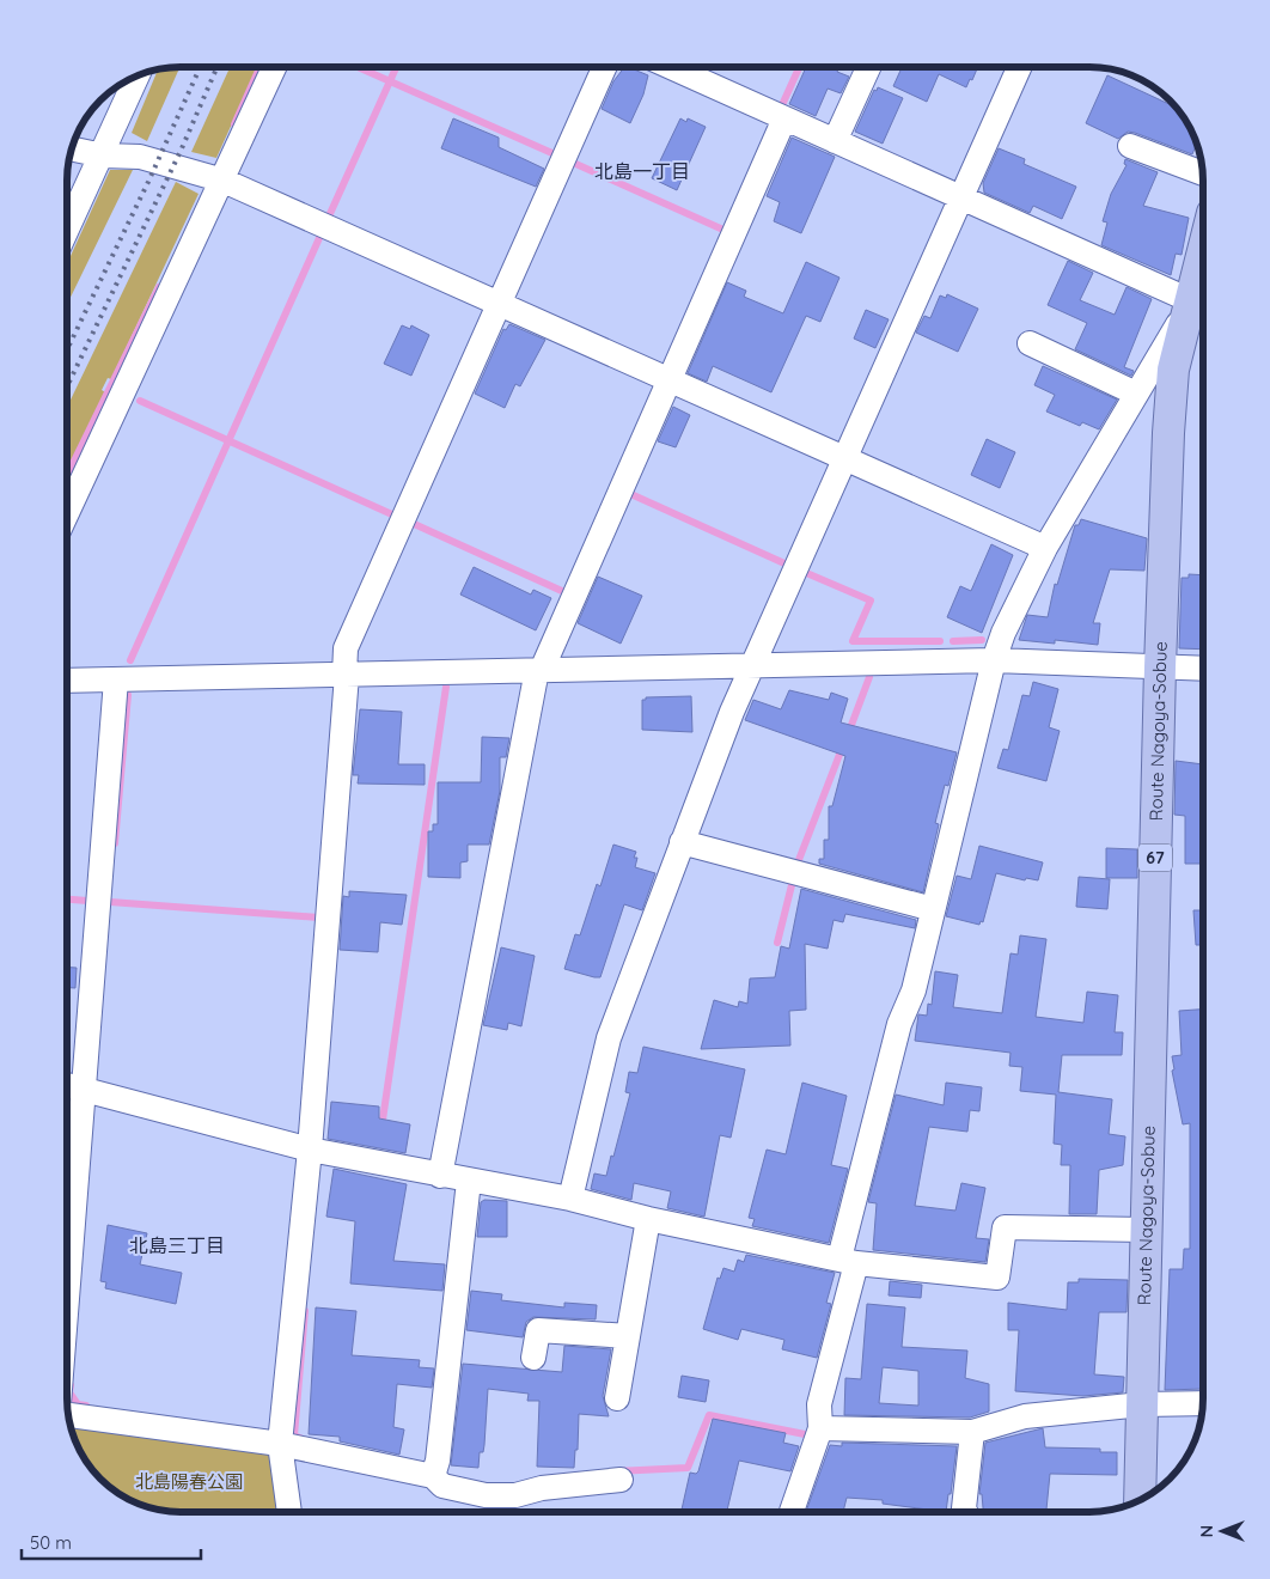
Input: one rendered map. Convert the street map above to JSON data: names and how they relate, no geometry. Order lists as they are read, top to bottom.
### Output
{
  "streets": {
    "main road": ["Route Nagoya-Sobue", "67"]
  },
  "districts": ["北島一丁目", "北島三丁目"],
  "parks": ["北島陽春公園"],
  "scale_bar": "50 m",
  "north": "left"
}
